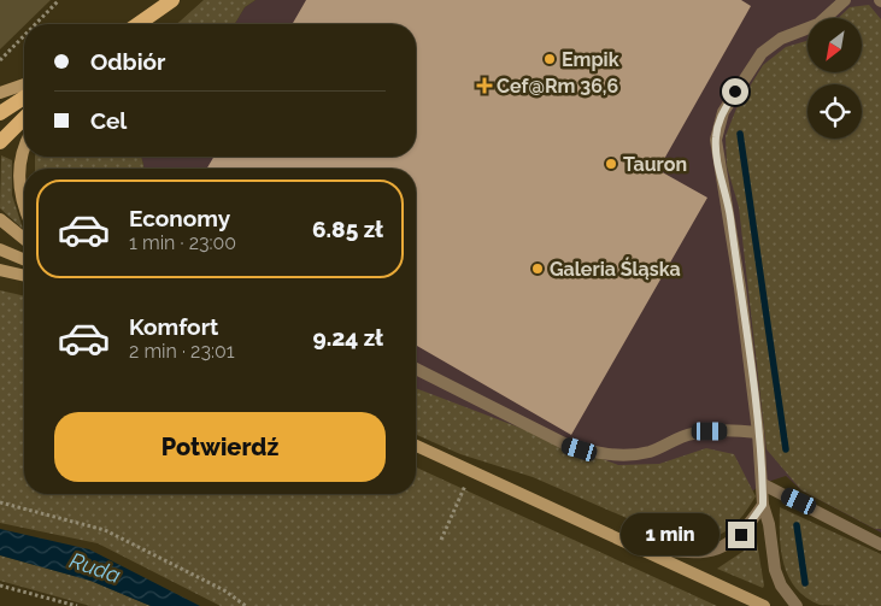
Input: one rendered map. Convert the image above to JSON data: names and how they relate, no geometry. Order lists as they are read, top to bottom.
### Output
{
  "water": ["Ruda"],
  "places": {
    "other": ["Empik", "Tauron", "Galeria Śląska"],
    "health": ["Cef@Rm 36,6"]
  },
  "north": "bottom left",
  "page": {
    "banner": ["Odbiór", "Cel"],
    "list": [
      {
        "name": "Economy",
        "note": "1 min · 23:00",
        "value": "6.85 zł"
      },
      {
        "name": "Komfort",
        "note": "2 min · 23:01",
        "value": "9.24 zł"
      }
    ],
    "buttons": "Potwierdź",
    "bubble": "1 min"
  }
}
